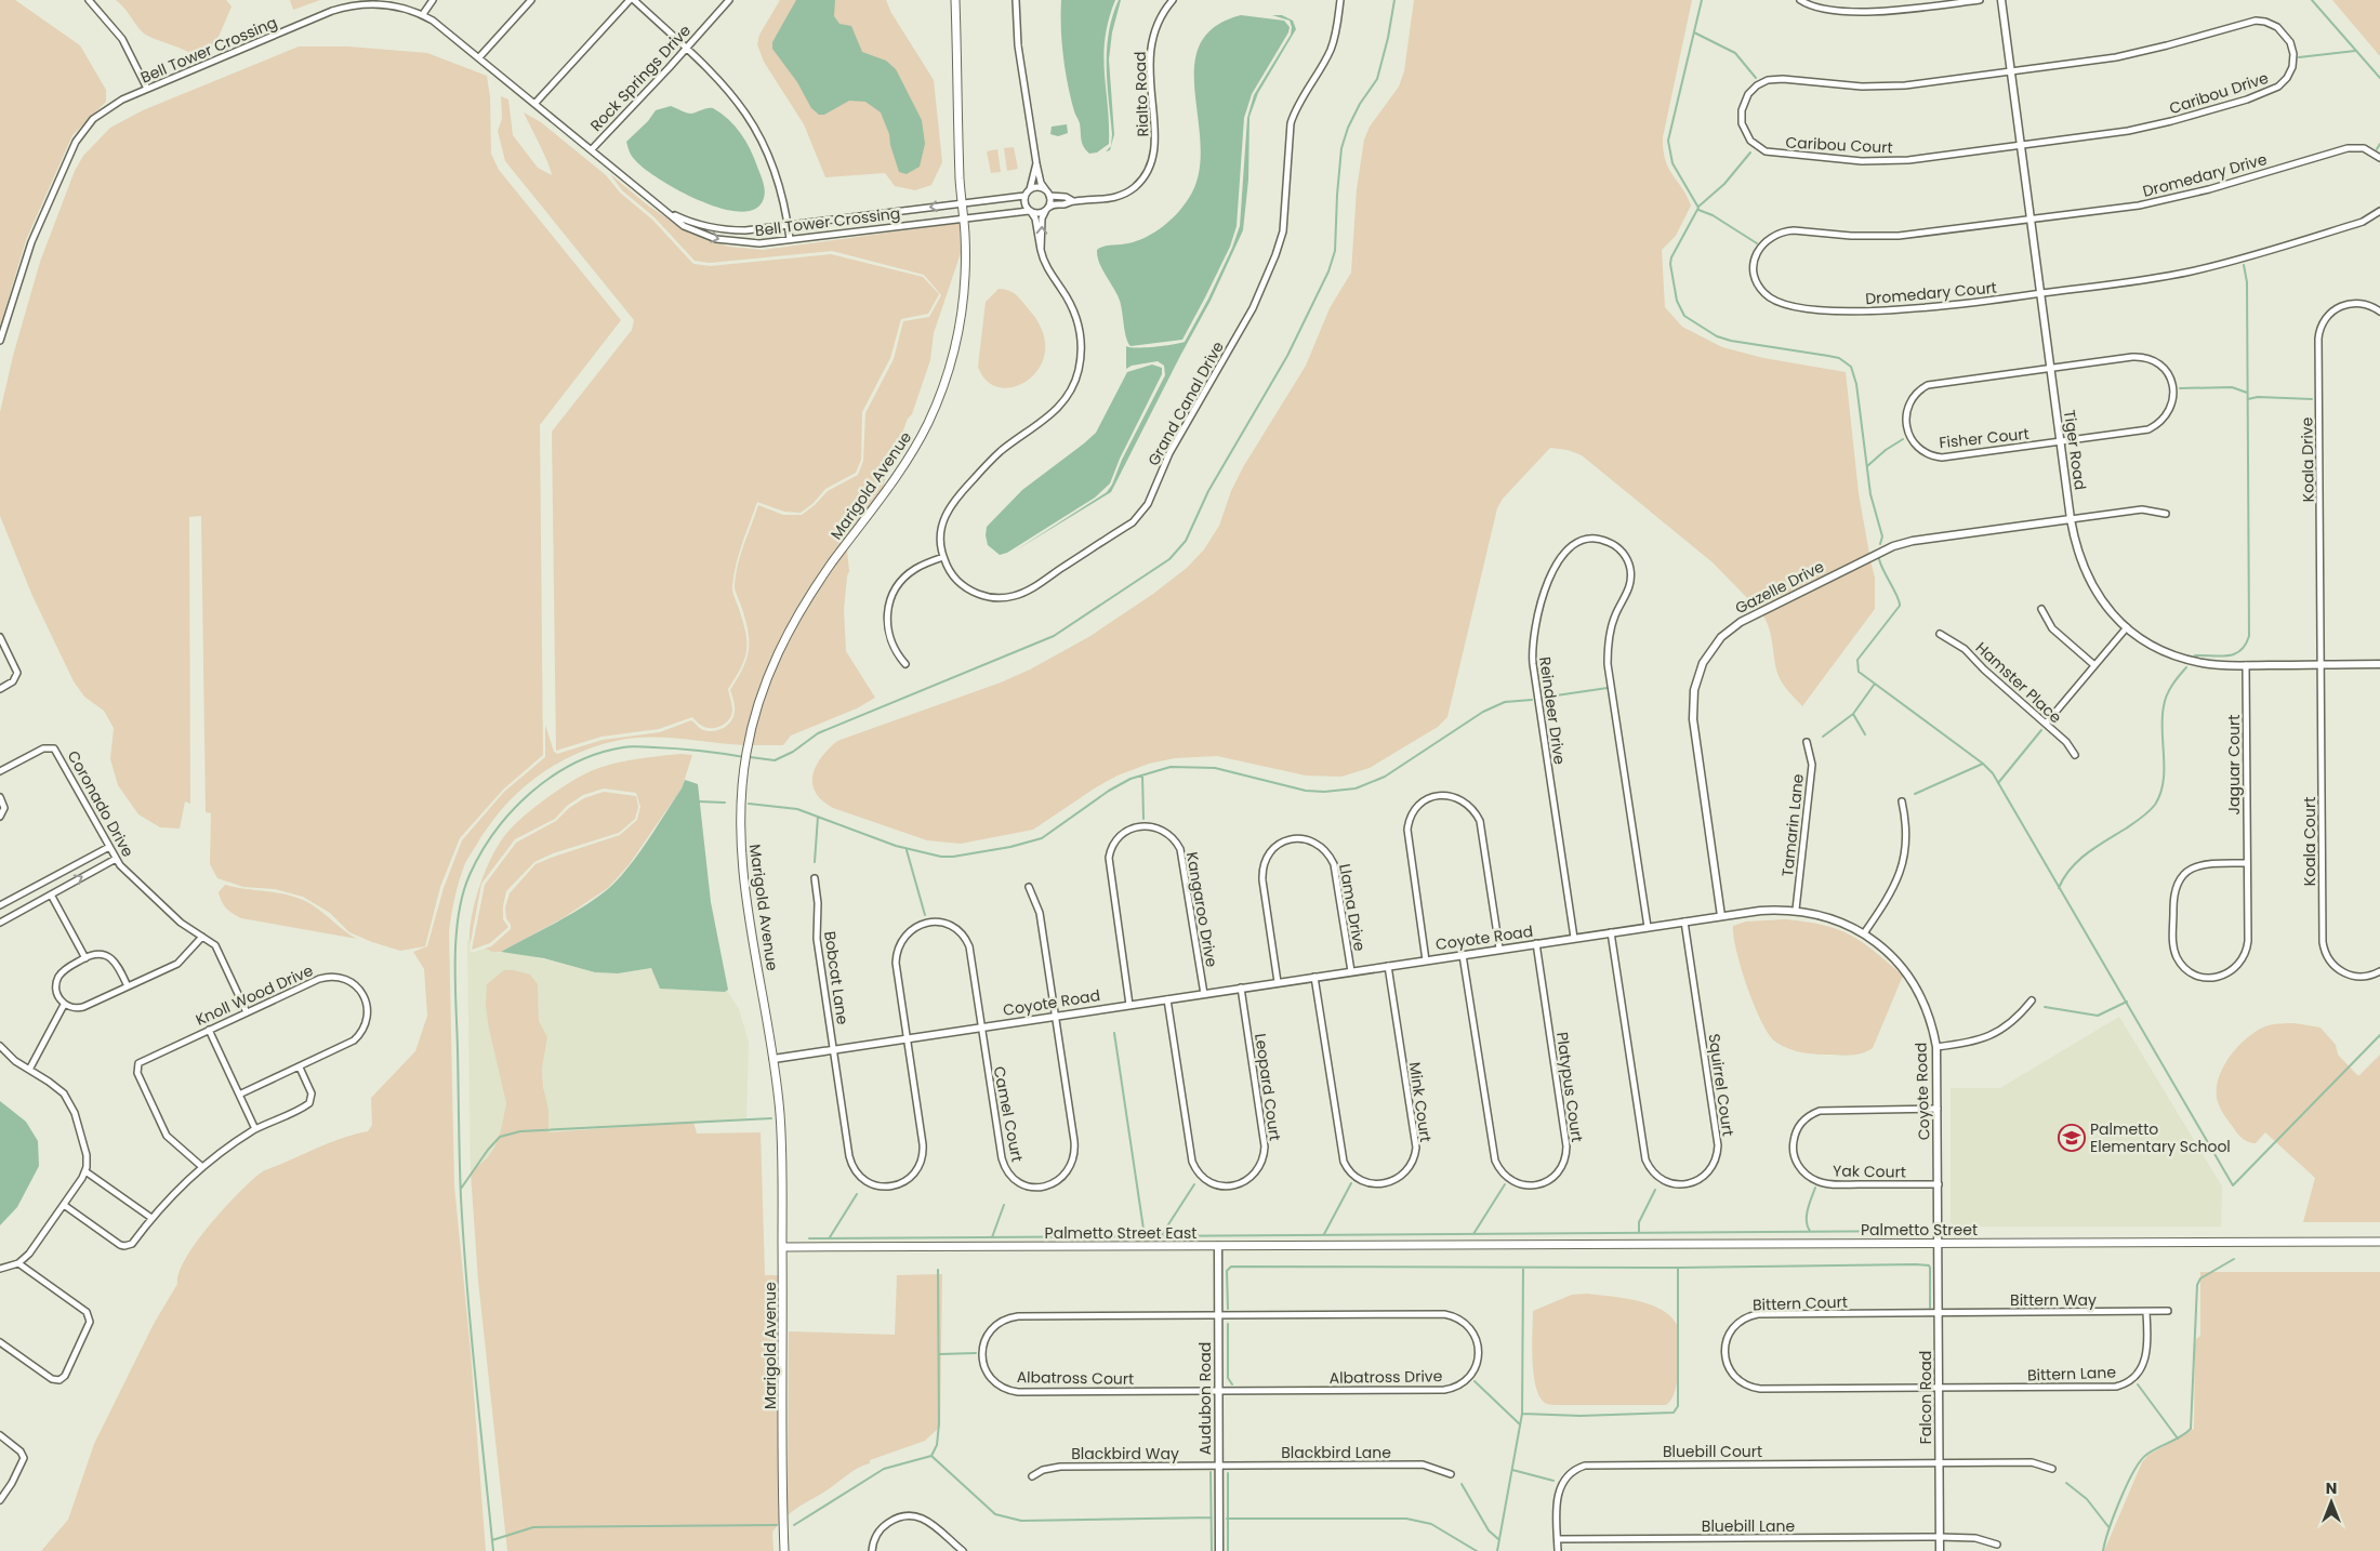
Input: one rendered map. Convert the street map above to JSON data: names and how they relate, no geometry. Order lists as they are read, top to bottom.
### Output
{
  "streets": {
    "main road": ["Marigold Avenue", "Palmetto Street", "Palmetto Street East"],
    "street": [
      "Bell Tower Crossing",
      "Rock Springs Drive",
      "Caribou Drive",
      "Rialto Road",
      "Caribou Court",
      "Dromedary Drive",
      "Dromedary Court",
      "Grand Canal Drive",
      "Fisher Court",
      "Tiger Road",
      "Koala Drive",
      "Gazelle Drive",
      "Hamster Place",
      "Reindeer Drive",
      "Jaguar Court",
      "Coronado Drive",
      "Tamarin Lane",
      "Koala Court",
      "Llama Drive",
      "Kangaroo Drive",
      "Coyote Road",
      "Bobcat Lane",
      "Knoll Wood Drive",
      "Squirrel Court",
      "Leopard Court",
      "Platypus Court",
      "Mink Court",
      "Camel Court",
      "Yak Court",
      "Bittern Way",
      "Bittern Court",
      "Bittern Lane",
      "Albatross Drive",
      "Albatross Court",
      "Falcon Road",
      "Audubon Road",
      "Bluebill Court",
      "Blackbird Lane",
      "Blackbird Way",
      "Bluebill Lane"
    ]
  },
  "crossings": [
    ["Bell Tower Crossing", "Rock Springs Drive"],
    ["Bell Tower Crossing", "Rialto Road"],
    ["Bell Tower Crossing", "Grand Canal Drive"],
    ["Bell Tower Crossing", "Marigold Avenue"],
    ["Caribou Drive", "Caribou Court"],
    ["Caribou Drive", "Tiger Road"],
    ["Rialto Road", "Grand Canal Drive"],
    ["Caribou Court", "Tiger Road"],
    ["Dromedary Drive", "Dromedary Court"],
    ["Dromedary Drive", "Tiger Road"],
    ["Dromedary Court", "Tiger Road"],
    ["Fisher Court", "Tiger Road"],
    ["Tiger Road", "Koala Drive"],
    ["Tiger Road", "Gazelle Drive"],
    ["Tiger Road", "Jaguar Court"],
    ["Tiger Road", "Koala Court"],
    ["Koala Drive", "Koala Court"],
    ["Marigold Avenue", "Coyote Road"],
    ["Marigold Avenue", "Palmetto Street East"],
    ["Gazelle Drive", "Coyote Road"],
    ["Reindeer Drive", "Coyote Road"],
    ["Coronado Drive", "Knoll Wood Drive"],
    ["Tamarin Lane", "Coyote Road"],
    ["Llama Drive", "Coyote Road"],
    ["Kangaroo Drive", "Coyote Road"],
    ["Coyote Road", "Bobcat Lane"],
    ["Coyote Road", "Squirrel Court"],
    ["Coyote Road", "Leopard Court"],
    ["Coyote Road", "Platypus Court"],
    ["Coyote Road", "Mink Court"],
    ["Coyote Road", "Camel Court"],
    ["Coyote Road", "Yak Court"],
    ["Coyote Road", "Palmetto Street"],
    ["Coyote Road", "Falcon Road"],
    ["Bobcat Lane", "Camel Court"],
    ["Palmetto Street", "Palmetto Street East"],
    ["Palmetto Street", "Falcon Road"],
    ["Palmetto Street East", "Audubon Road"],
    ["Bittern Way", "Bittern Court"],
    ["Bittern Way", "Bittern Lane"],
    ["Bittern Way", "Falcon Road"],
    ["Bittern Court", "Bittern Lane"],
    ["Bittern Court", "Falcon Road"],
    ["Bittern Lane", "Falcon Road"],
    ["Albatross Drive", "Albatross Court"],
    ["Albatross Drive", "Audubon Road"],
    ["Albatross Court", "Audubon Road"],
    ["Falcon Road", "Bluebill Court"],
    ["Falcon Road", "Bluebill Lane"],
    ["Audubon Road", "Blackbird Lane"],
    ["Audubon Road", "Blackbird Way"],
    ["Bluebill Court", "Bluebill Lane"],
    ["Blackbird Lane", "Blackbird Way"]
  ],
  "places": {
    "school or university": ["Palmetto Elementary School"]
  },
  "north": "top"
}
